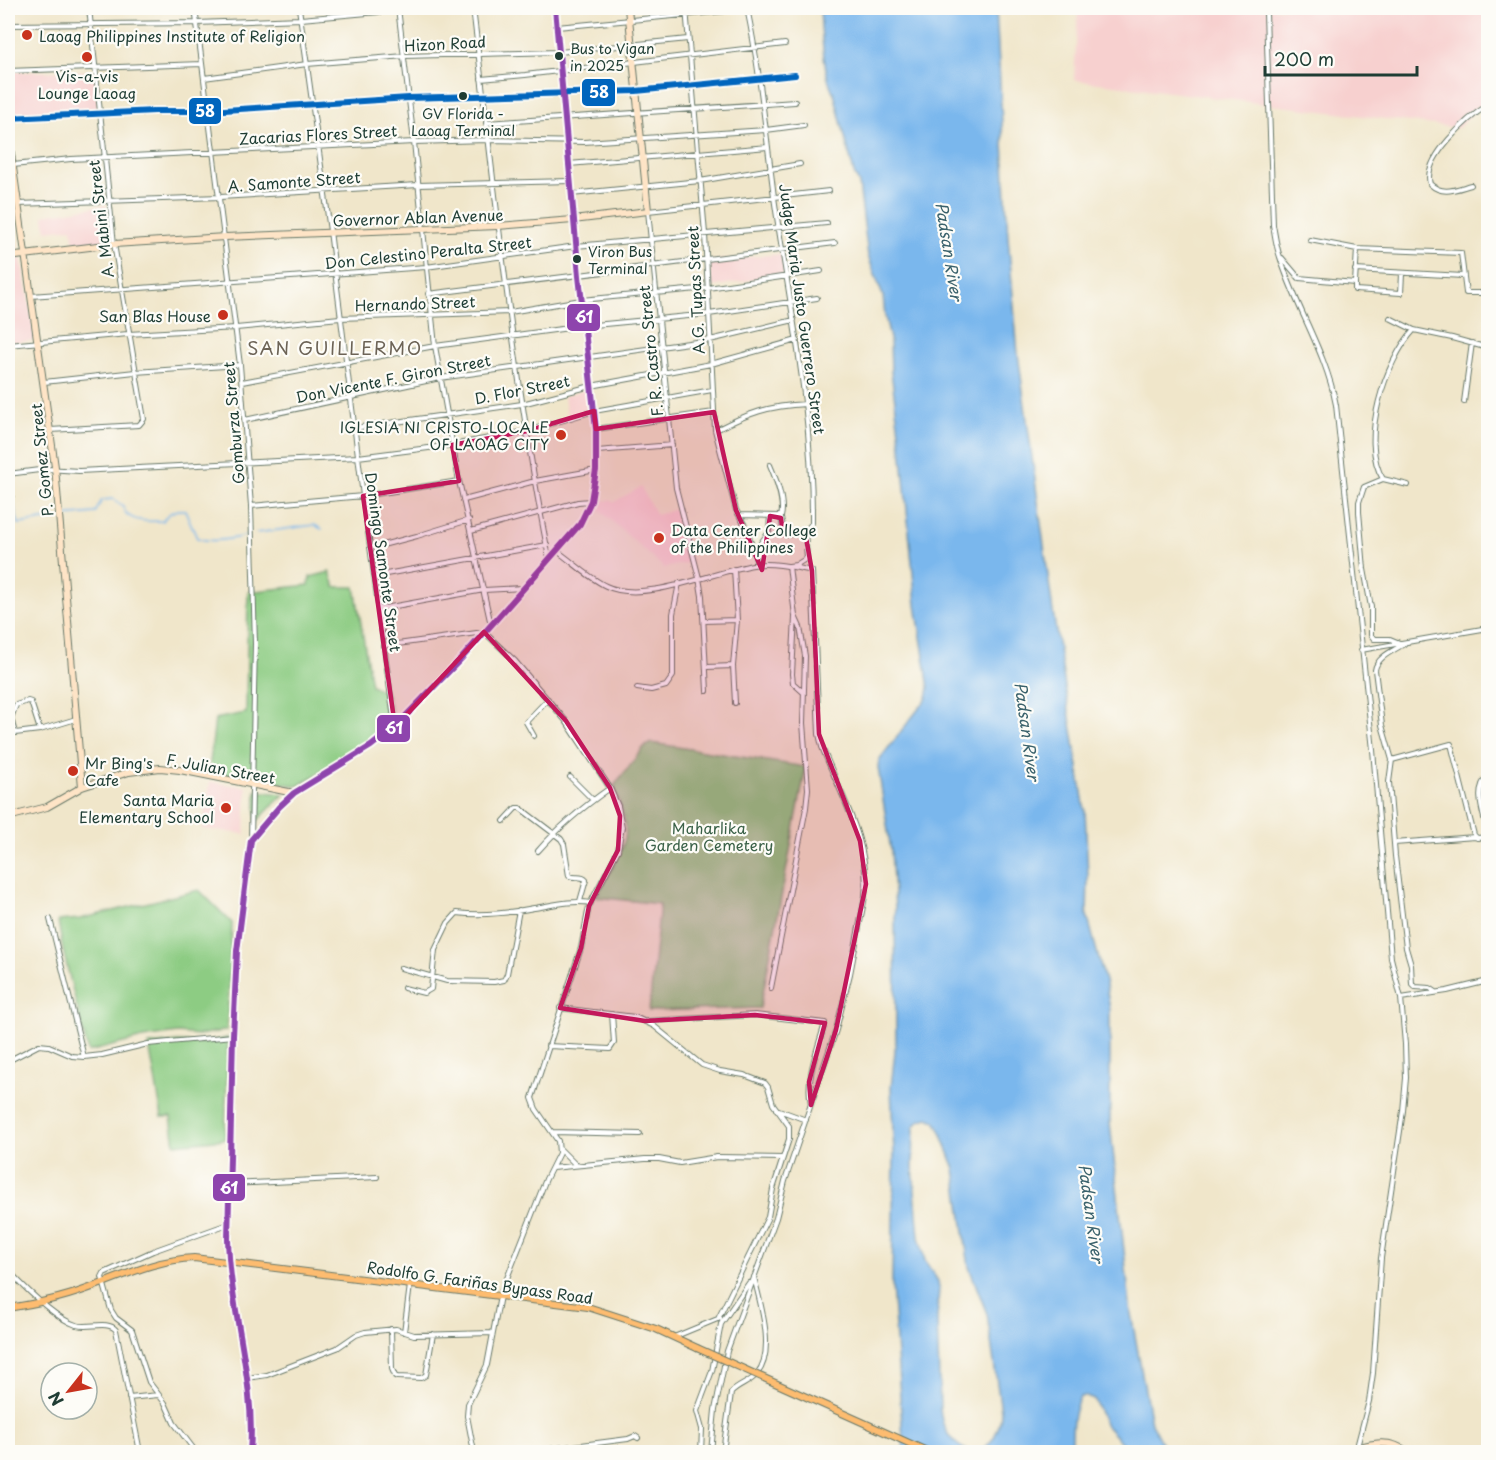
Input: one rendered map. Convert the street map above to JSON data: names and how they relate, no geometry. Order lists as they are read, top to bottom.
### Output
{
  "streets": {
    "main road": [
      "Governor Ablan Avenue",
      "F. R. Castro Street",
      "P. Gomez Street",
      "F. Julian Street",
      "Rodolfo G. Fariñas Bypass Road"
    ],
    "street": [
      "Hizon Road",
      "Zacarias Flores Street",
      "A. Samonte Street",
      "A. Mabini Street",
      "Don Celestino Peralta Street",
      "A.G. Tupas Street",
      "Hernando Street",
      "Judge Maria Justo Guerrero Street",
      "Don Vicente F. Giron Street",
      "D. Flor Street",
      "Gomburza Street",
      "Domingo Samonte Street"
    ]
  },
  "crossings": [
    ["Hizon Road", "A.G. Tupas Street"],
    ["Hizon Road", "F. R. Castro Street"],
    ["Hizon Road", "Gomburza Street"],
    ["Hizon Road", "Domingo Samonte Street"],
    ["Zacarias Flores Street", "A. Mabini Street"],
    ["Zacarias Flores Street", "A.G. Tupas Street"],
    ["Zacarias Flores Street", "Judge Maria Justo Guerrero Street"],
    ["Zacarias Flores Street", "F. R. Castro Street"],
    ["Zacarias Flores Street", "Gomburza Street"],
    ["Zacarias Flores Street", "P. Gomez Street"],
    ["Zacarias Flores Street", "Domingo Samonte Street"],
    ["A. Samonte Street", "A. Mabini Street"],
    ["A. Samonte Street", "Gomburza Street"],
    ["A. Samonte Street", "P. Gomez Street"],
    ["A. Samonte Street", "Domingo Samonte Street"],
    ["Governor Ablan Avenue", "A. Mabini Street"],
    ["Governor Ablan Avenue", "A.G. Tupas Street"],
    ["Governor Ablan Avenue", "Judge Maria Justo Guerrero Street"],
    ["Governor Ablan Avenue", "F. R. Castro Street"],
    ["Governor Ablan Avenue", "Gomburza Street"],
    ["Governor Ablan Avenue", "P. Gomez Street"],
    ["Governor Ablan Avenue", "Domingo Samonte Street"],
    ["A. Mabini Street", "Don Celestino Peralta Street"],
    ["A. Mabini Street", "Hernando Street"],
    ["A. Mabini Street", "P. Gomez Street"],
    ["Don Celestino Peralta Street", "A.G. Tupas Street"],
    ["Don Celestino Peralta Street", "Judge Maria Justo Guerrero Street"],
    ["Don Celestino Peralta Street", "F. R. Castro Street"],
    ["Don Celestino Peralta Street", "Gomburza Street"],
    ["Don Celestino Peralta Street", "P. Gomez Street"],
    ["Don Celestino Peralta Street", "Domingo Samonte Street"],
    ["A.G. Tupas Street", "Hernando Street"],
    ["A.G. Tupas Street", "Don Vicente F. Giron Street"],
    ["A.G. Tupas Street", "D. Flor Street"],
    ["Hernando Street", "Judge Maria Justo Guerrero Street"],
    ["Hernando Street", "F. R. Castro Street"],
    ["Hernando Street", "Gomburza Street"],
    ["Hernando Street", "P. Gomez Street"],
    ["Hernando Street", "Domingo Samonte Street"],
    ["Judge Maria Justo Guerrero Street", "Don Vicente F. Giron Street"],
    ["Judge Maria Justo Guerrero Street", "D. Flor Street"],
    ["F. R. Castro Street", "Don Vicente F. Giron Street"],
    ["F. R. Castro Street", "D. Flor Street"],
    ["Don Vicente F. Giron Street", "Gomburza Street"],
    ["Don Vicente F. Giron Street", "Domingo Samonte Street"],
    ["D. Flor Street", "Domingo Samonte Street"],
    ["Gomburza Street", "F. Julian Street"],
    ["P. Gomez Street", "F. Julian Street"]
  ],
  "districts": ["SAN GUILLERMO"],
  "water": ["Padsan River"],
  "parks": ["Maharlika Garden Cemetery"],
  "places": [
    "Laoag Philippines Institute of Religion",
    "Bus to Vigan in 2025",
    "Vis-a-vis Lounge Laoag",
    "GV Florida - Laoag Terminal",
    "Viron Bus Terminal",
    "San Blas House",
    "IGLESIA NI CRISTO-LOCALE OF LAOAG CITY",
    "Data Center College of the Philippines",
    "Mr Bing's Cafe",
    "Santa Maria Elementary School"
  ],
  "lines": ["transit line 61", "transit line 58"],
  "scale_bar": "200 m",
  "north": "bottom left"
}
